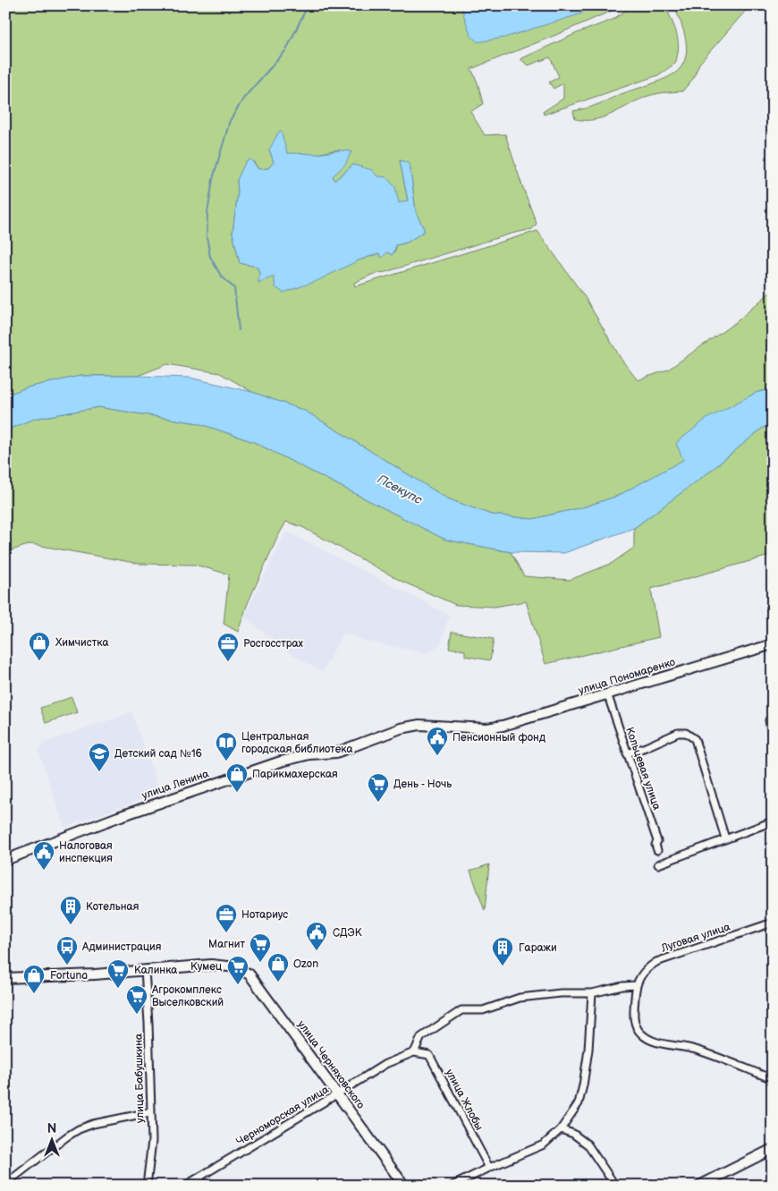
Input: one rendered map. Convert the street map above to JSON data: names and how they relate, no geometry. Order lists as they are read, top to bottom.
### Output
{
  "streets": {
    "street": [
      "улица Пономаренко",
      "Кольцевая улица",
      "улица Ленина",
      "Луговая улица",
      "улица Черняховского",
      "улица Бабушкина",
      "улица Жлобы",
      "Черноморская улица"
    ]
  },
  "crossings": [
    ["улица Пономаренко", "Кольцевая улица"],
    ["улица Пономаренко", "улица Ленина"],
    ["улица Черняховского", "улица Бабушкина"],
    ["улица Черняховского", "Черноморская улица"],
    ["улица Жлобы", "Черноморская улица"]
  ],
  "water": ["Псекупс"],
  "places": {
    "shop": [
      "Химчистка",
      "Парикмахерская",
      "Ozon",
      "Fortuna"
    ],
    "office": ["Росгосстрах", "Нотариус"],
    "public building": ["Пенсионный фонд", "Налоговая инспекция", "СДЭК"],
    "library": ["Центральная городская библиотека"],
    "school or university": ["Детский сад №16"],
    "supermarket": [
      "День - Ночь",
      "Магнит",
      "Кумец",
      "Калинка",
      "Агрокомплекс Выселковский"
    ],
    "building": ["Котельная", "Гаражи"],
    "bus stop": ["Администрация"]
  },
  "north": "top"
}
